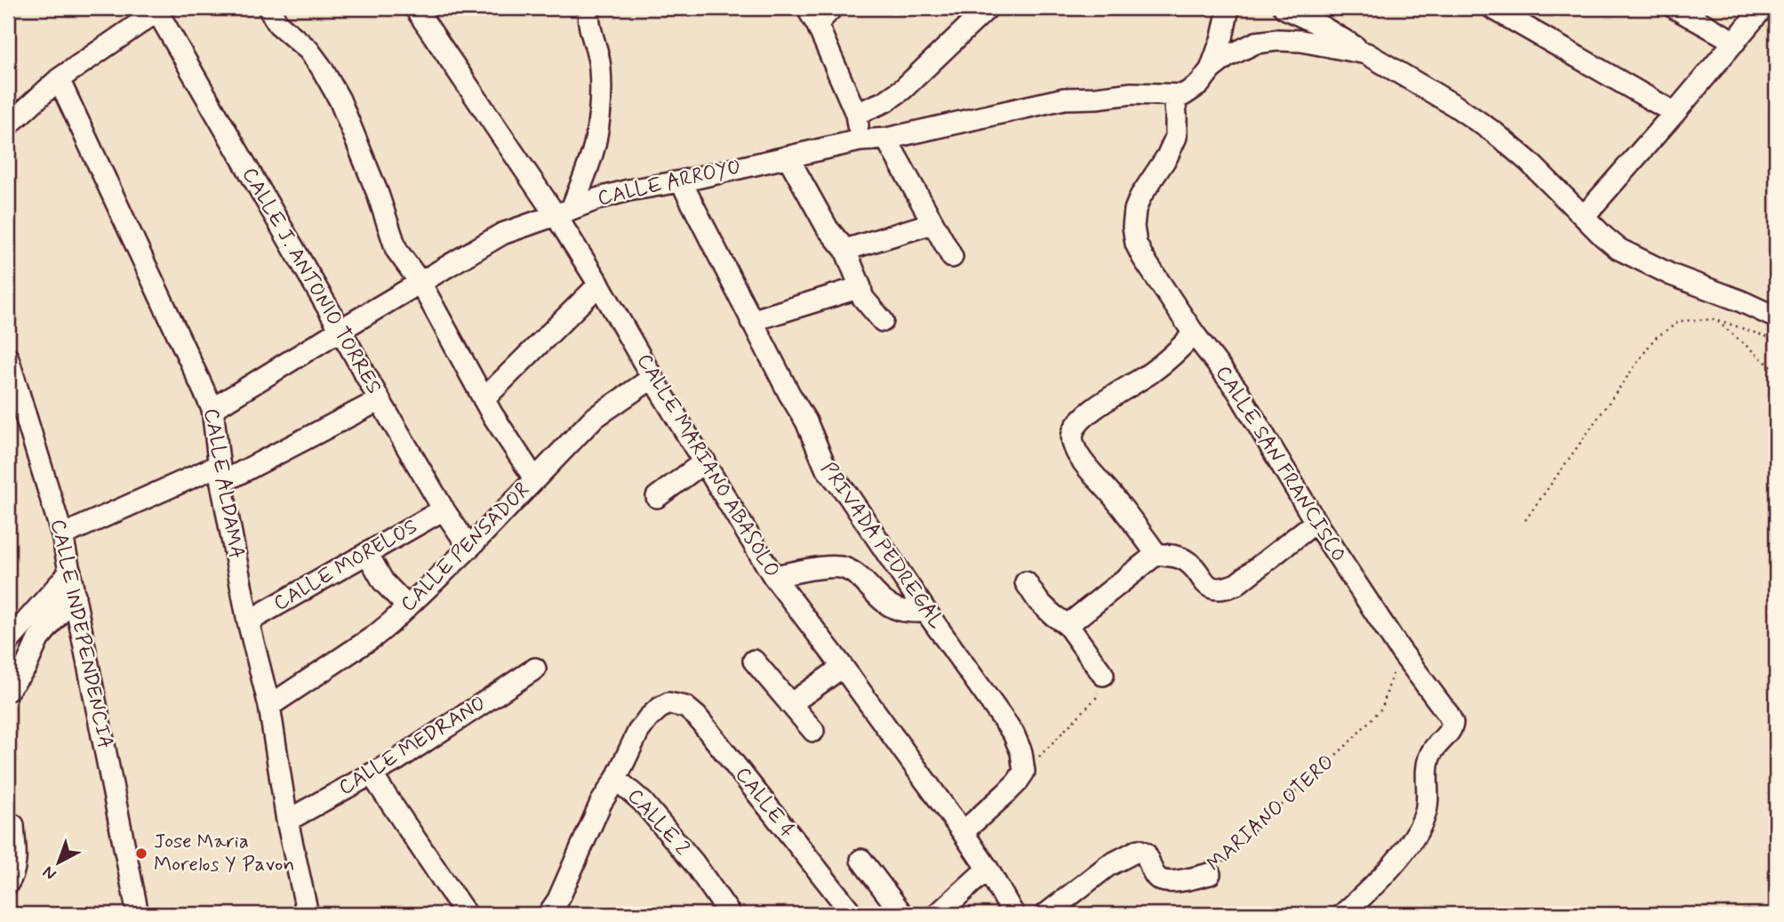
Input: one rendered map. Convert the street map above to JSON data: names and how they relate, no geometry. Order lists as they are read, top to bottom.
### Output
{
  "streets": {
    "street": [
      "CALLE ARROYO",
      "CALLE J. ANTONIO TORRES",
      "CALLE SAN FRANCISCO",
      "CALLE MARIANO ABASOLO",
      "CALLE ALDAMA",
      "PRIVADA PEDREGAL",
      "CALLE PENSADOR",
      "CALLE MORELOS",
      "CALLE INDEPENDENCIA",
      "CALLE MEDRANO",
      "CALLE 4",
      "MARIANO OTERO",
      "CALLE 2"
    ]
  },
  "crossings": [
    ["CALLE ARROYO", "CALLE J. ANTONIO TORRES"],
    ["CALLE ARROYO", "CALLE SAN FRANCISCO"],
    ["CALLE ARROYO", "CALLE MARIANO ABASOLO"],
    ["CALLE ARROYO", "CALLE ALDAMA"],
    ["CALLE ARROYO", "PRIVADA PEDREGAL"],
    ["CALLE J. ANTONIO TORRES", "CALLE PENSADOR"],
    ["CALLE J. ANTONIO TORRES", "CALLE MORELOS"],
    ["CALLE SAN FRANCISCO", "MARIANO OTERO"],
    ["CALLE MARIANO ABASOLO", "CALLE PENSADOR"],
    ["CALLE ALDAMA", "CALLE PENSADOR"],
    ["CALLE ALDAMA", "CALLE MORELOS"],
    ["CALLE ALDAMA", "CALLE MEDRANO"],
    ["CALLE 4", "CALLE 2"]
  ],
  "places": ["Jose Maria Morelos Y Pavon"],
  "north": "bottom left"
}
